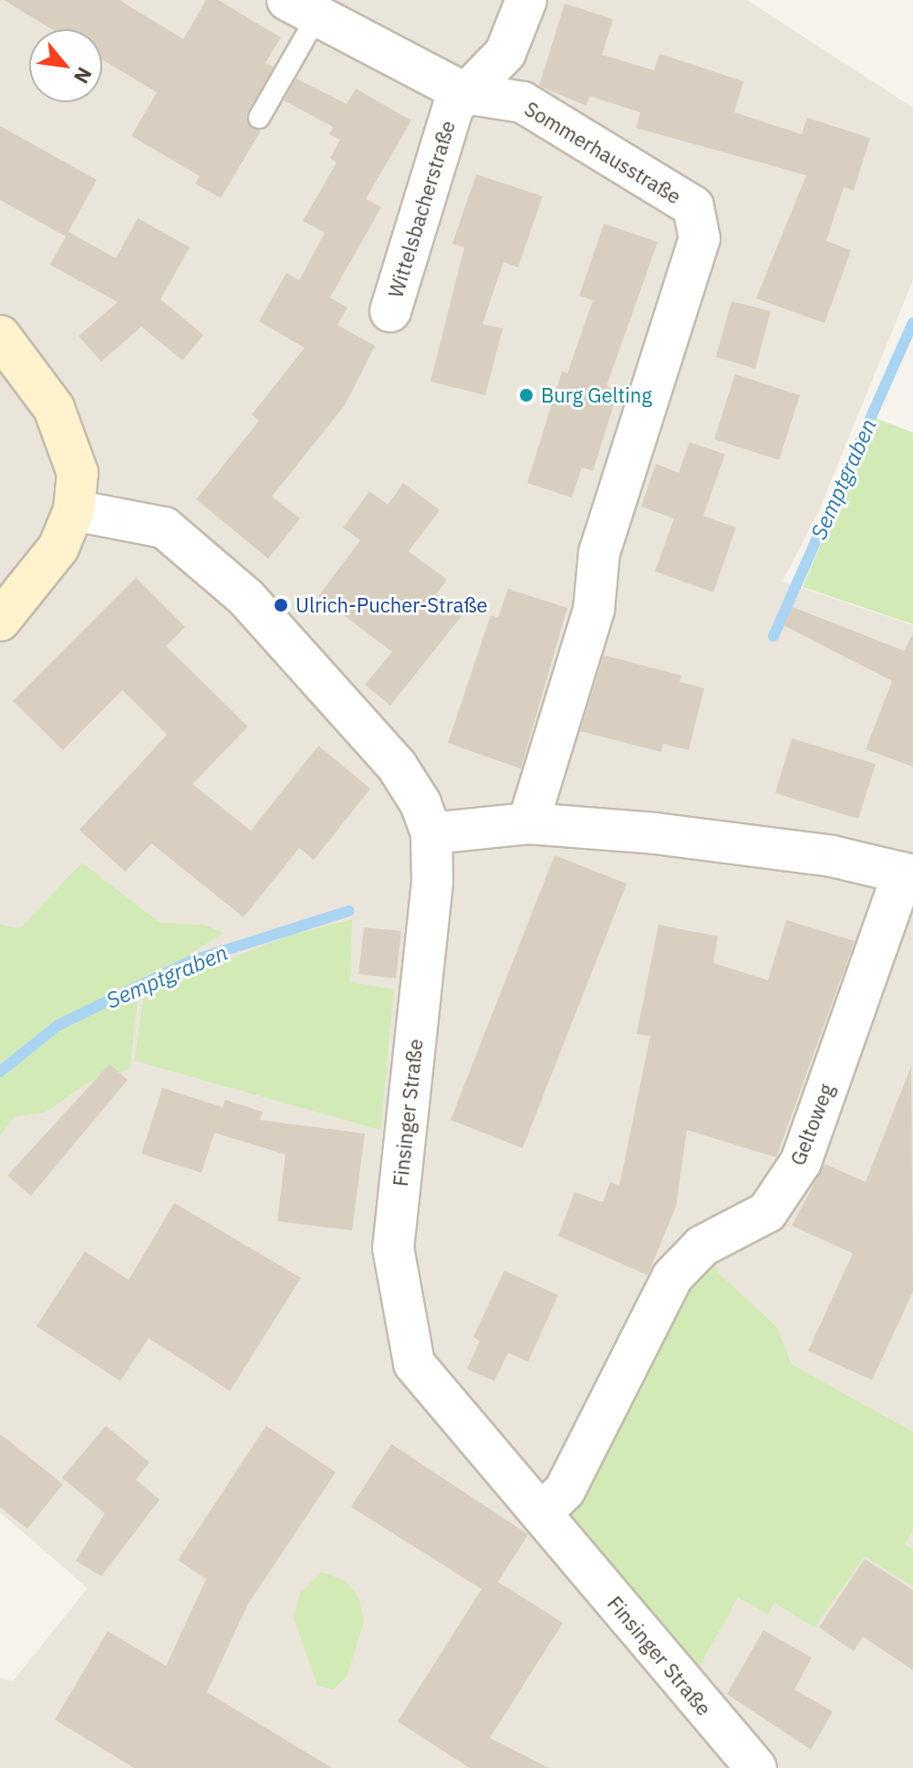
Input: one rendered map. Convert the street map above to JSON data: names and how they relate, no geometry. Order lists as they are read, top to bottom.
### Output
{
  "streets": {
    "street": [
      "Sommerhausstraße",
      "Wittelsbacherstraße",
      "Finsinger Straße",
      "Geltoweg"
    ]
  },
  "crossings": [
    ["Sommerhausstraße", "Wittelsbacherstraße"],
    ["Finsinger Straße", "Geltoweg"]
  ],
  "water": ["Semptgraben"],
  "places": ["Burg Gelting", "Ulrich-Pucher-Straße"],
  "north": "bottom right"
}
